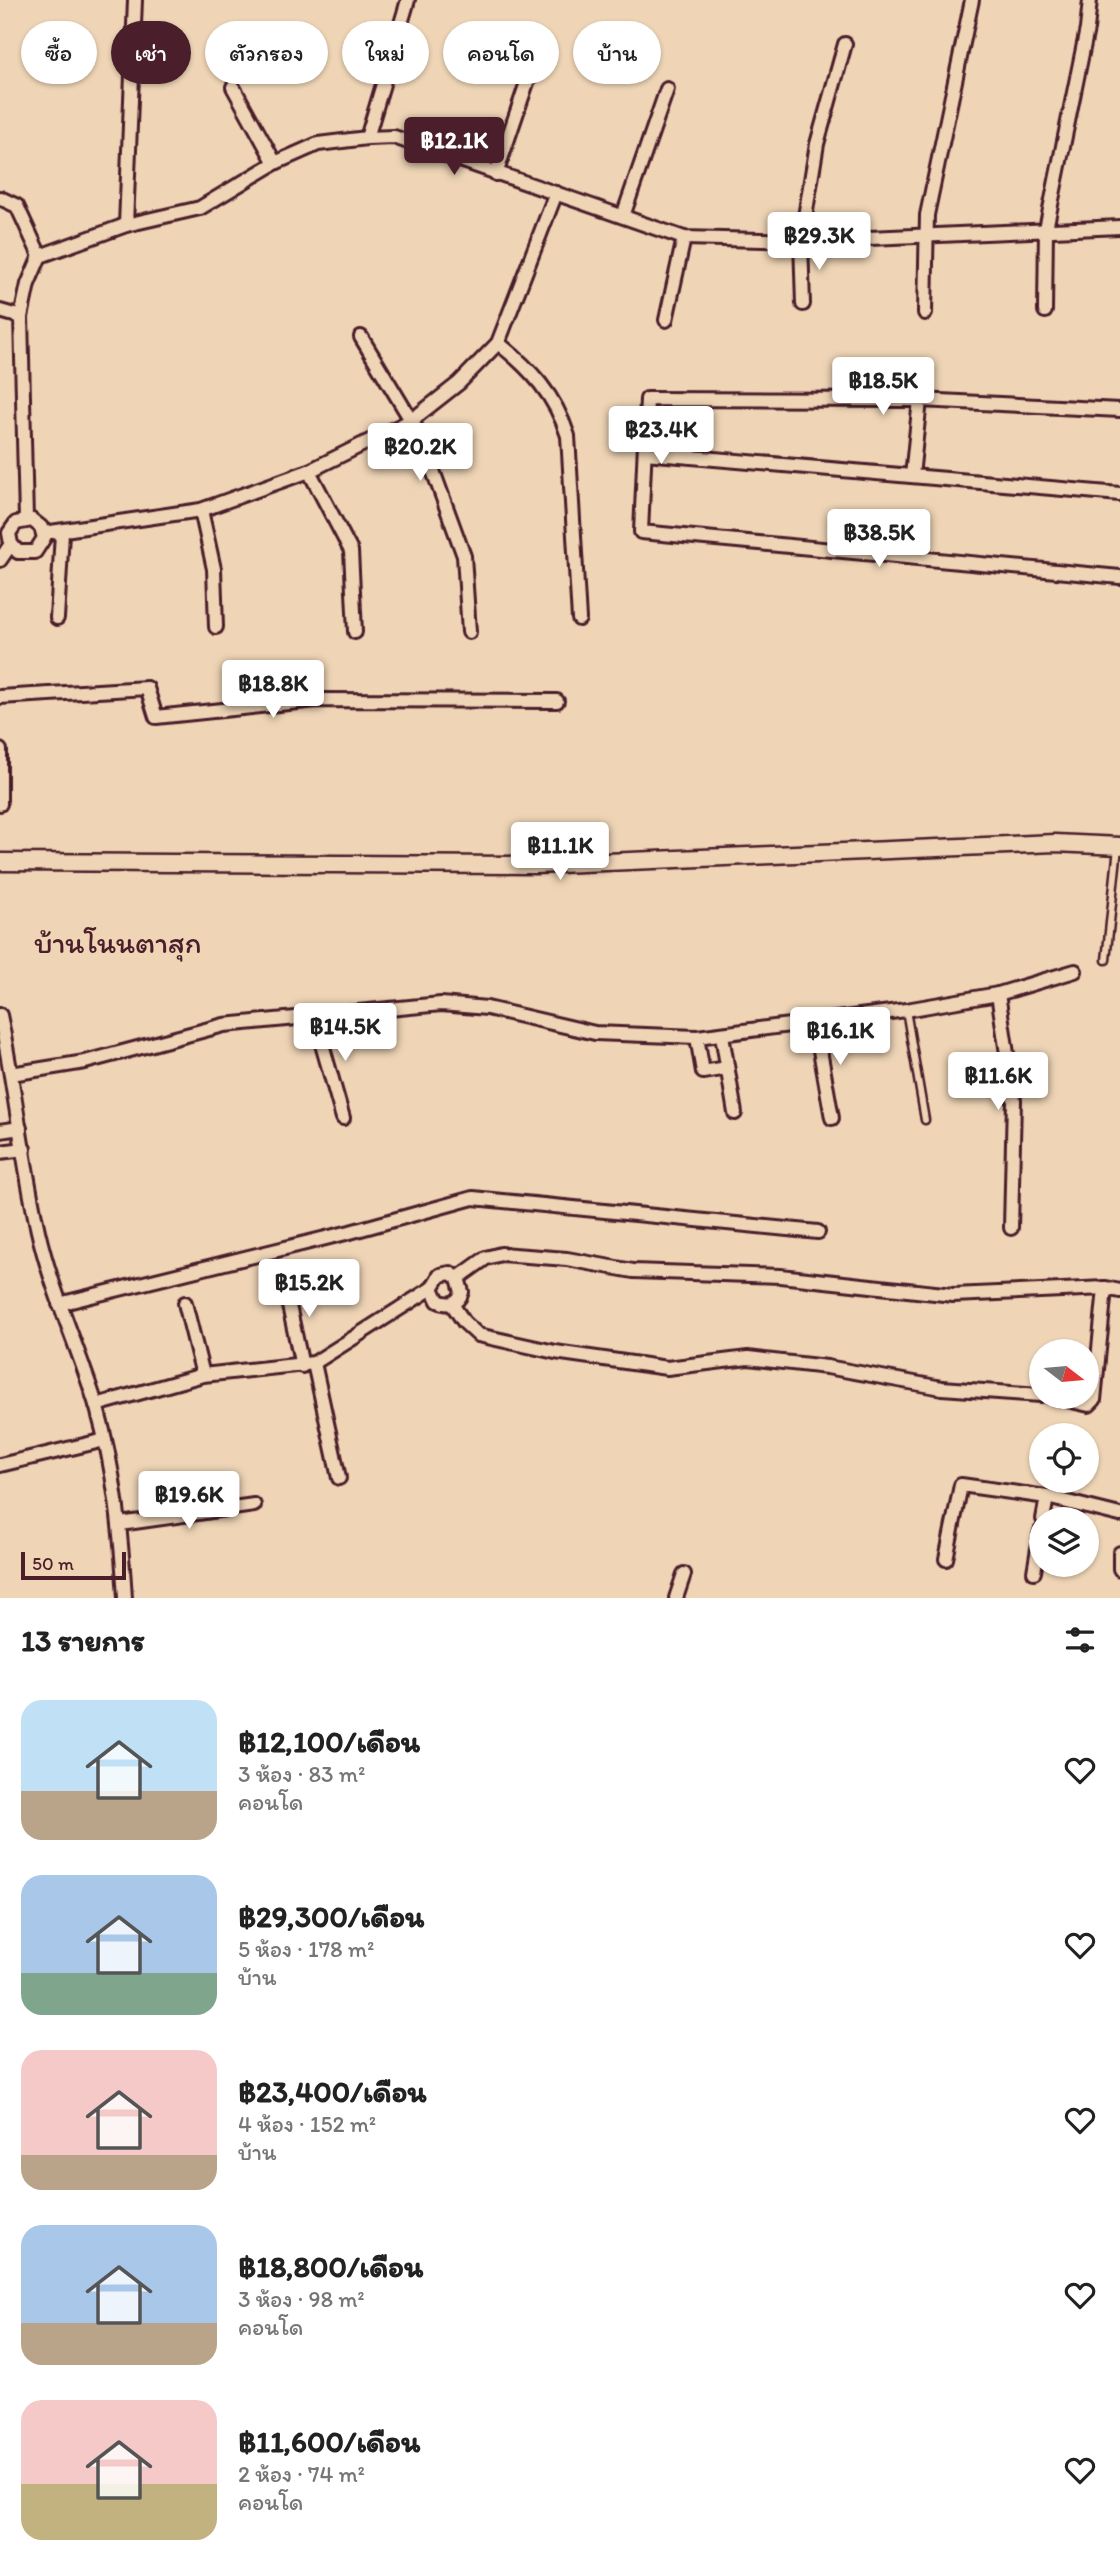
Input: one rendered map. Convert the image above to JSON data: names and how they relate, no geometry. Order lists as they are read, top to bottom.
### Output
{
  "districts": ["บ้านโนนตาสุก"],
  "scale_bar": "50 m",
  "north": "right",
  "page": {
    "chip": [
      "ซื้อ",
      "เช่า",
      "ตัวกรอง",
      "ใหม่",
      "คอนโด",
      "บ้าน"
    ],
    "price": [
      "฿12.1K",
      "฿29.3K",
      "฿18.5K",
      "฿23.4K",
      "฿20.2K",
      "฿38.5K",
      "฿18.8K",
      "฿11.1K",
      "฿14.5K",
      "฿16.1K",
      "฿11.6K",
      "฿15.2K",
      "฿19.6K"
    ],
    "scale": "50 m",
    "heading": "13 รายการ",
    "list": [
      {
        "name": "฿12,100/เดือน",
        "note": "3 ห้อง · 83 m² · คอนโด"
      },
      {
        "name": "฿29,300/เดือน",
        "note": "5 ห้อง · 178 m² · บ้าน"
      },
      {
        "name": "฿23,400/เดือน",
        "note": "4 ห้อง · 152 m² · บ้าน"
      },
      {
        "name": "฿18,800/เดือน",
        "note": "3 ห้อง · 98 m² · คอนโด"
      },
      {
        "name": "฿11,600/เดือน",
        "note": "2 ห้อง · 74 m² · คอนโด"
      }
    ]
  }
}
